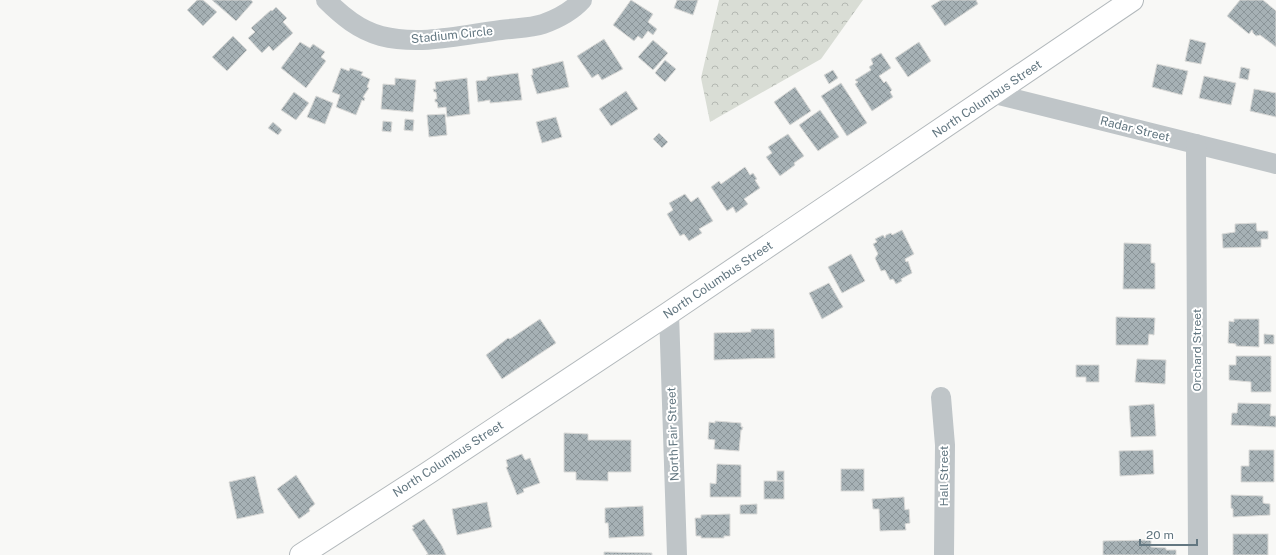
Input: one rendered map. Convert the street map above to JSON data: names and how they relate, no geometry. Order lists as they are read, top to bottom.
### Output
{
  "streets": {
    "main road": ["North Columbus Street"],
    "street": [
      "Stadium Circle",
      "Radar Street",
      "Orchard Street",
      "North Fair Street",
      "Hall Street"
    ]
  },
  "crossings": [
    ["North Columbus Street", "Radar Street"],
    ["North Columbus Street", "North Fair Street"],
    ["Radar Street", "Orchard Street"]
  ],
  "scale_bar": "20 m"
}
